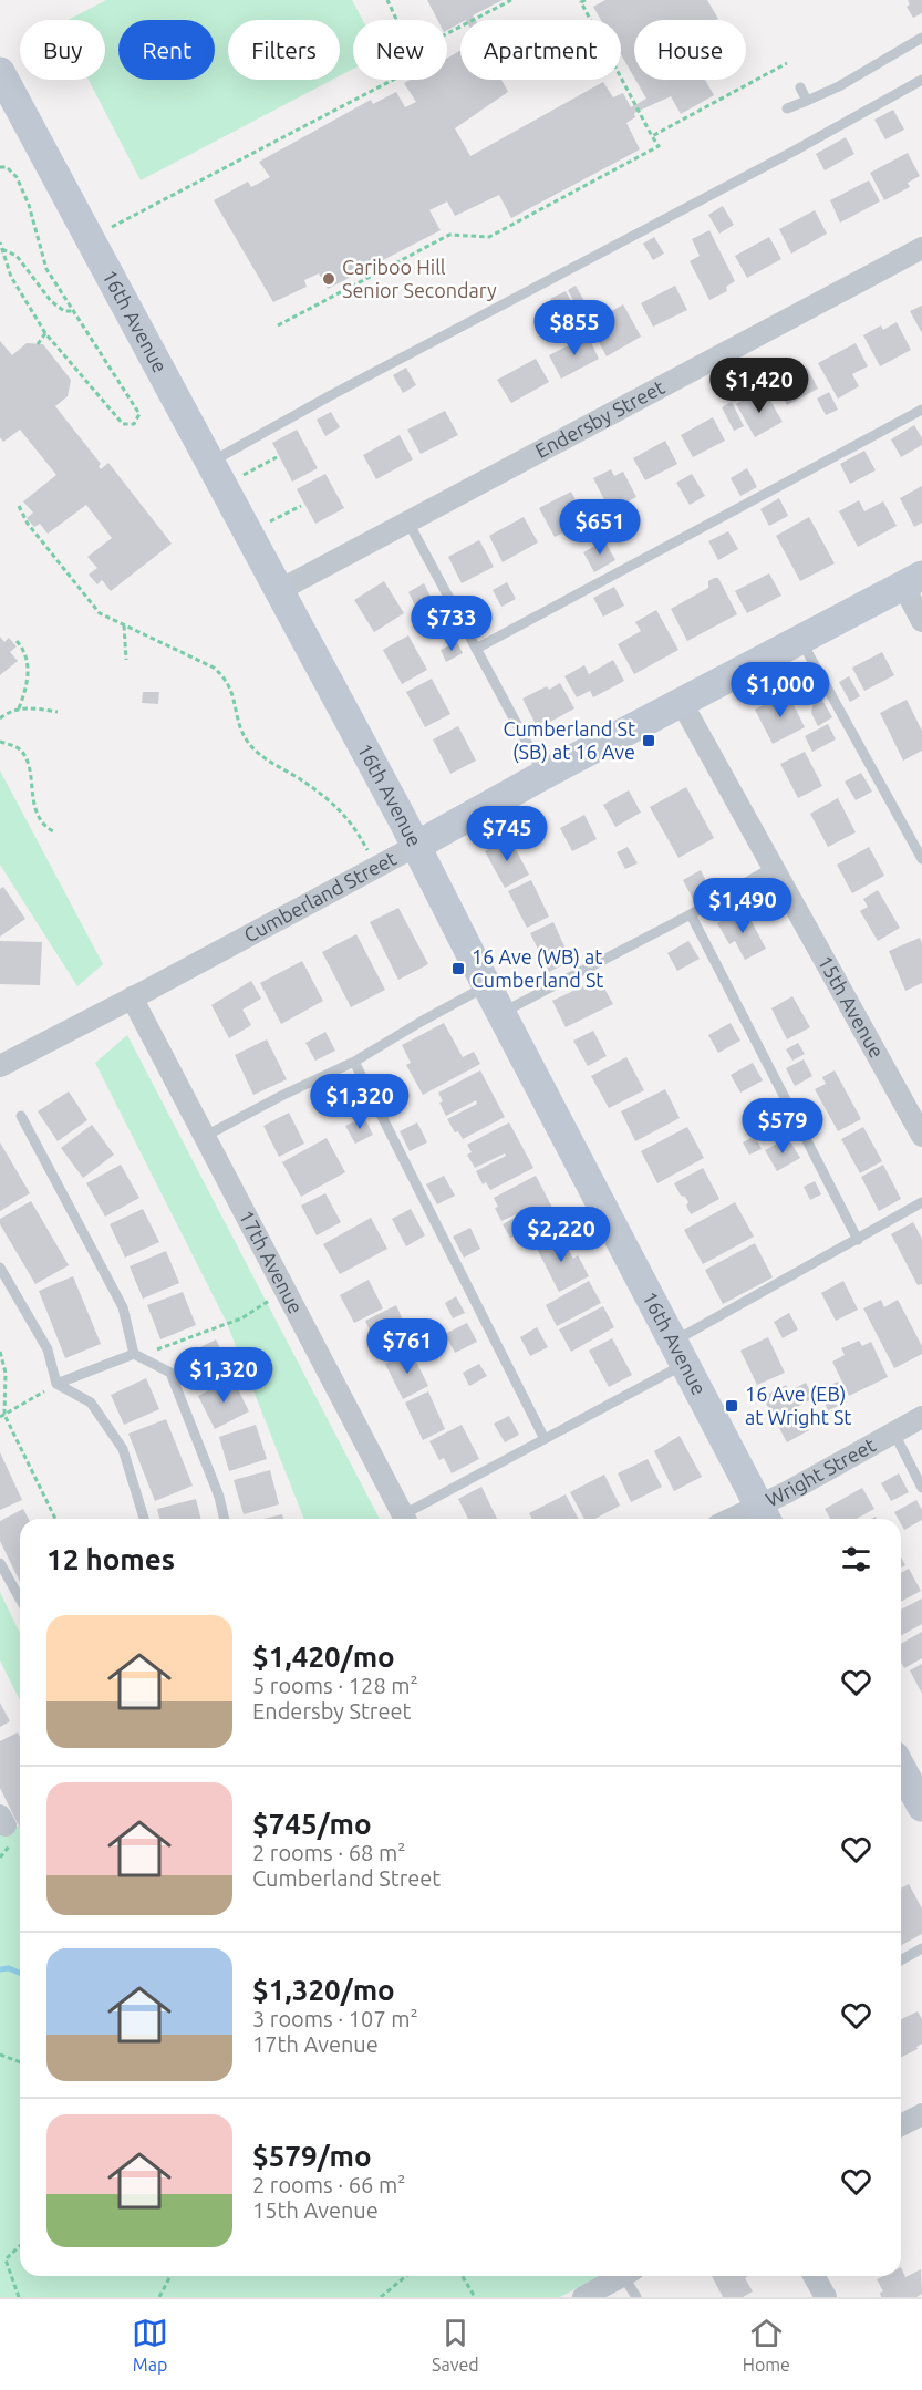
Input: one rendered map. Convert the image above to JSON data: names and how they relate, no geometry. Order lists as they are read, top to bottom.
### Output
{
  "streets": {
    "street": [
      "16th Avenue",
      "Endersby Street",
      "Cumberland Street",
      "15th Avenue",
      "17th Avenue",
      "Wright Street"
    ]
  },
  "crossings": [
    ["16th Avenue", "Endersby Street"],
    ["16th Avenue", "Cumberland Street"],
    ["16th Avenue", "Wright Street"],
    ["Cumberland Street", "15th Avenue"],
    ["Cumberland Street", "17th Avenue"]
  ],
  "places": {
    "other": ["Cariboo Hill Senior Secondary"],
    "transit": ["Cumberland St (SB) at 16 Ave", "16 Ave (WB) at Cumberland St", "16 Ave (EB) at Wright St"]
  },
  "page": {
    "chip": [
      "Buy",
      "Rent",
      "Filters",
      "New",
      "Apartment",
      "House"
    ],
    "price": [
      "$855",
      "$1,420",
      "$651",
      "$733",
      "$1,000",
      "$745",
      "$1,490",
      "$1,320",
      "$579",
      "$2,220",
      "$761",
      "$1,320"
    ],
    "heading": "12 homes",
    "list": [
      {
        "name": "$1,420/mo",
        "note": "5 rooms · 128 m² · Endersby Street"
      },
      {
        "name": "$745/mo",
        "note": "2 rooms · 68 m² · Cumberland Street"
      },
      {
        "name": "$1,320/mo",
        "note": "3 rooms · 107 m² · 17th Avenue"
      },
      {
        "name": "$579/mo",
        "note": "2 rooms · 66 m² · 15th Avenue"
      }
    ],
    "tabs": ["Map", "Saved", "Home"]
  }
}
